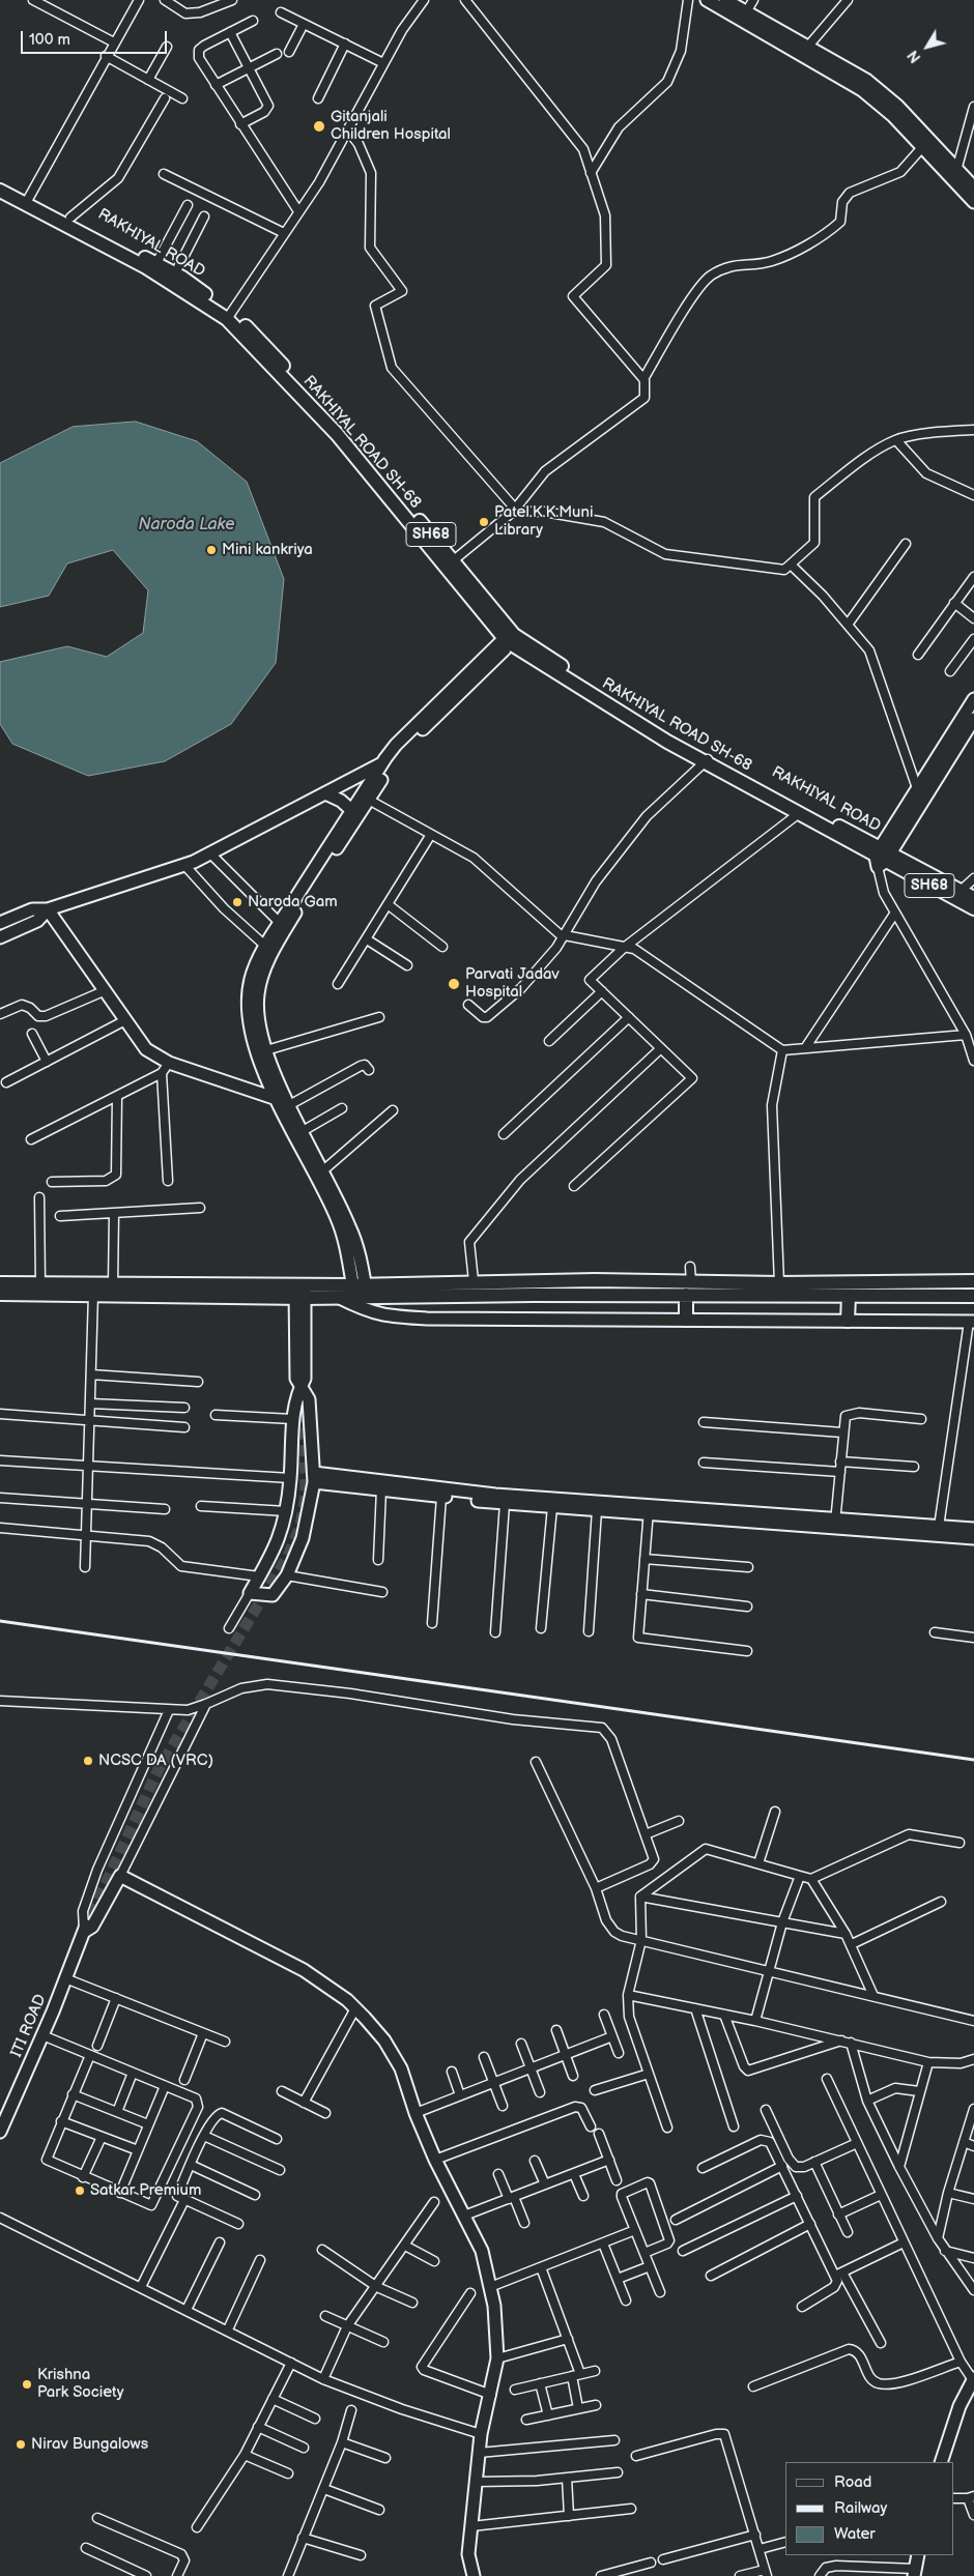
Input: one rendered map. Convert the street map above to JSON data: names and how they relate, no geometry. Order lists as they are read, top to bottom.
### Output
{
  "streets": {
    "main road": ["RAKHIYAL ROAD", "RAKHIYAL ROAD SH-68", "SH68"],
    "street": ["ITI ROAD"]
  },
  "crossings": [
    ["RAKHIYAL ROAD", "RAKHIYAL ROAD SH-68"],
    ["RAKHIYAL ROAD", "SH68"]
  ],
  "water": ["Naroda Lake"],
  "places": [
    "Gitanjali Children Hospital",
    "Patel.K.K.Muni Library",
    "Mini kankriya",
    "Naroda Gam",
    "Parvati Jadav Hospital",
    "NCSC DA (VRC)",
    "Satkar Premium",
    "Krishna Park Society",
    "Nirav Bungalows"
  ],
  "legend": ["Road", "Railway", "Water"],
  "scale_bar": "100 m",
  "north": "bottom left"
}
